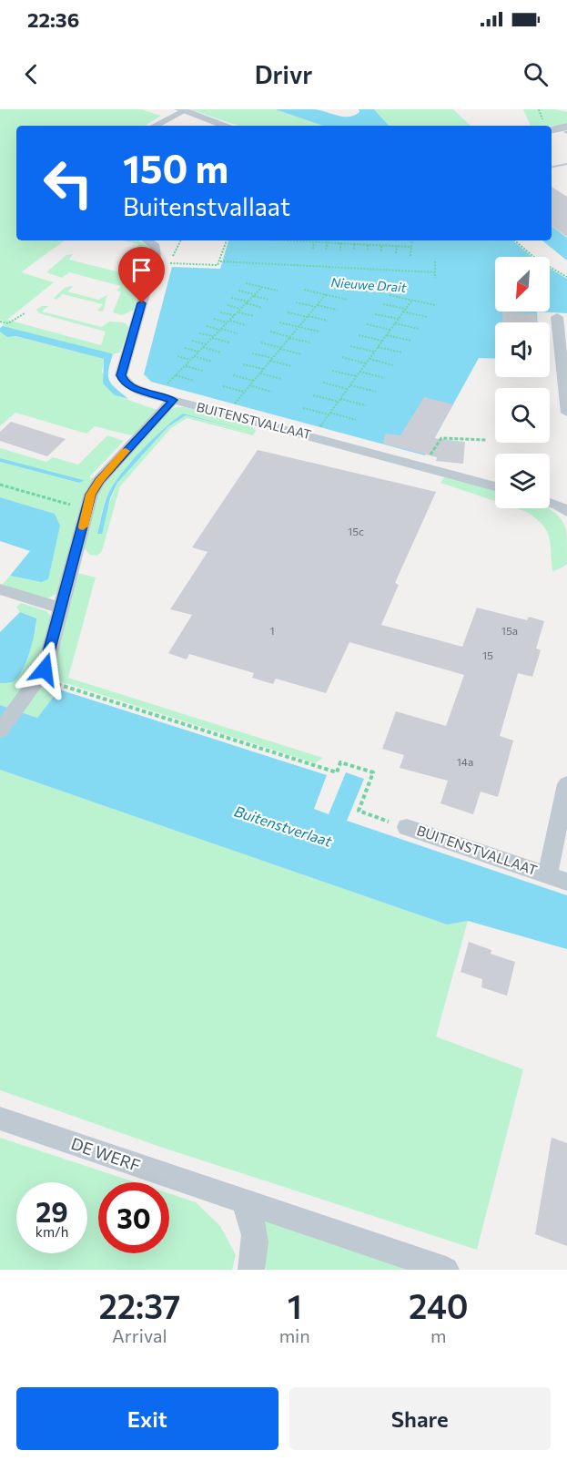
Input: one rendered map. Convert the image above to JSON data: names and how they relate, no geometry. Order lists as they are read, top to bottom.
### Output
{
  "streets": {
    "street": ["BUITENSTVALLAAT", "DE WERF"]
  },
  "water": ["Nieuwe Drait", "Buitenstverlaat"],
  "house_numbers": [
    "15c",
    "1",
    "15a",
    "15",
    "14a"
  ],
  "north": "bottom left",
  "page": {
    "status": "22:36",
    "header": "Drivr",
    "turn": ["150 m", "Buitenstvallaat"],
    "speed": "29 km/h",
    "limit": "30",
    "eta": [
      "22:37",
      "Arrival",
      "1",
      "min",
      "240",
      "m"
    ],
    "buttons": ["Exit", "Share"]
  }
}
